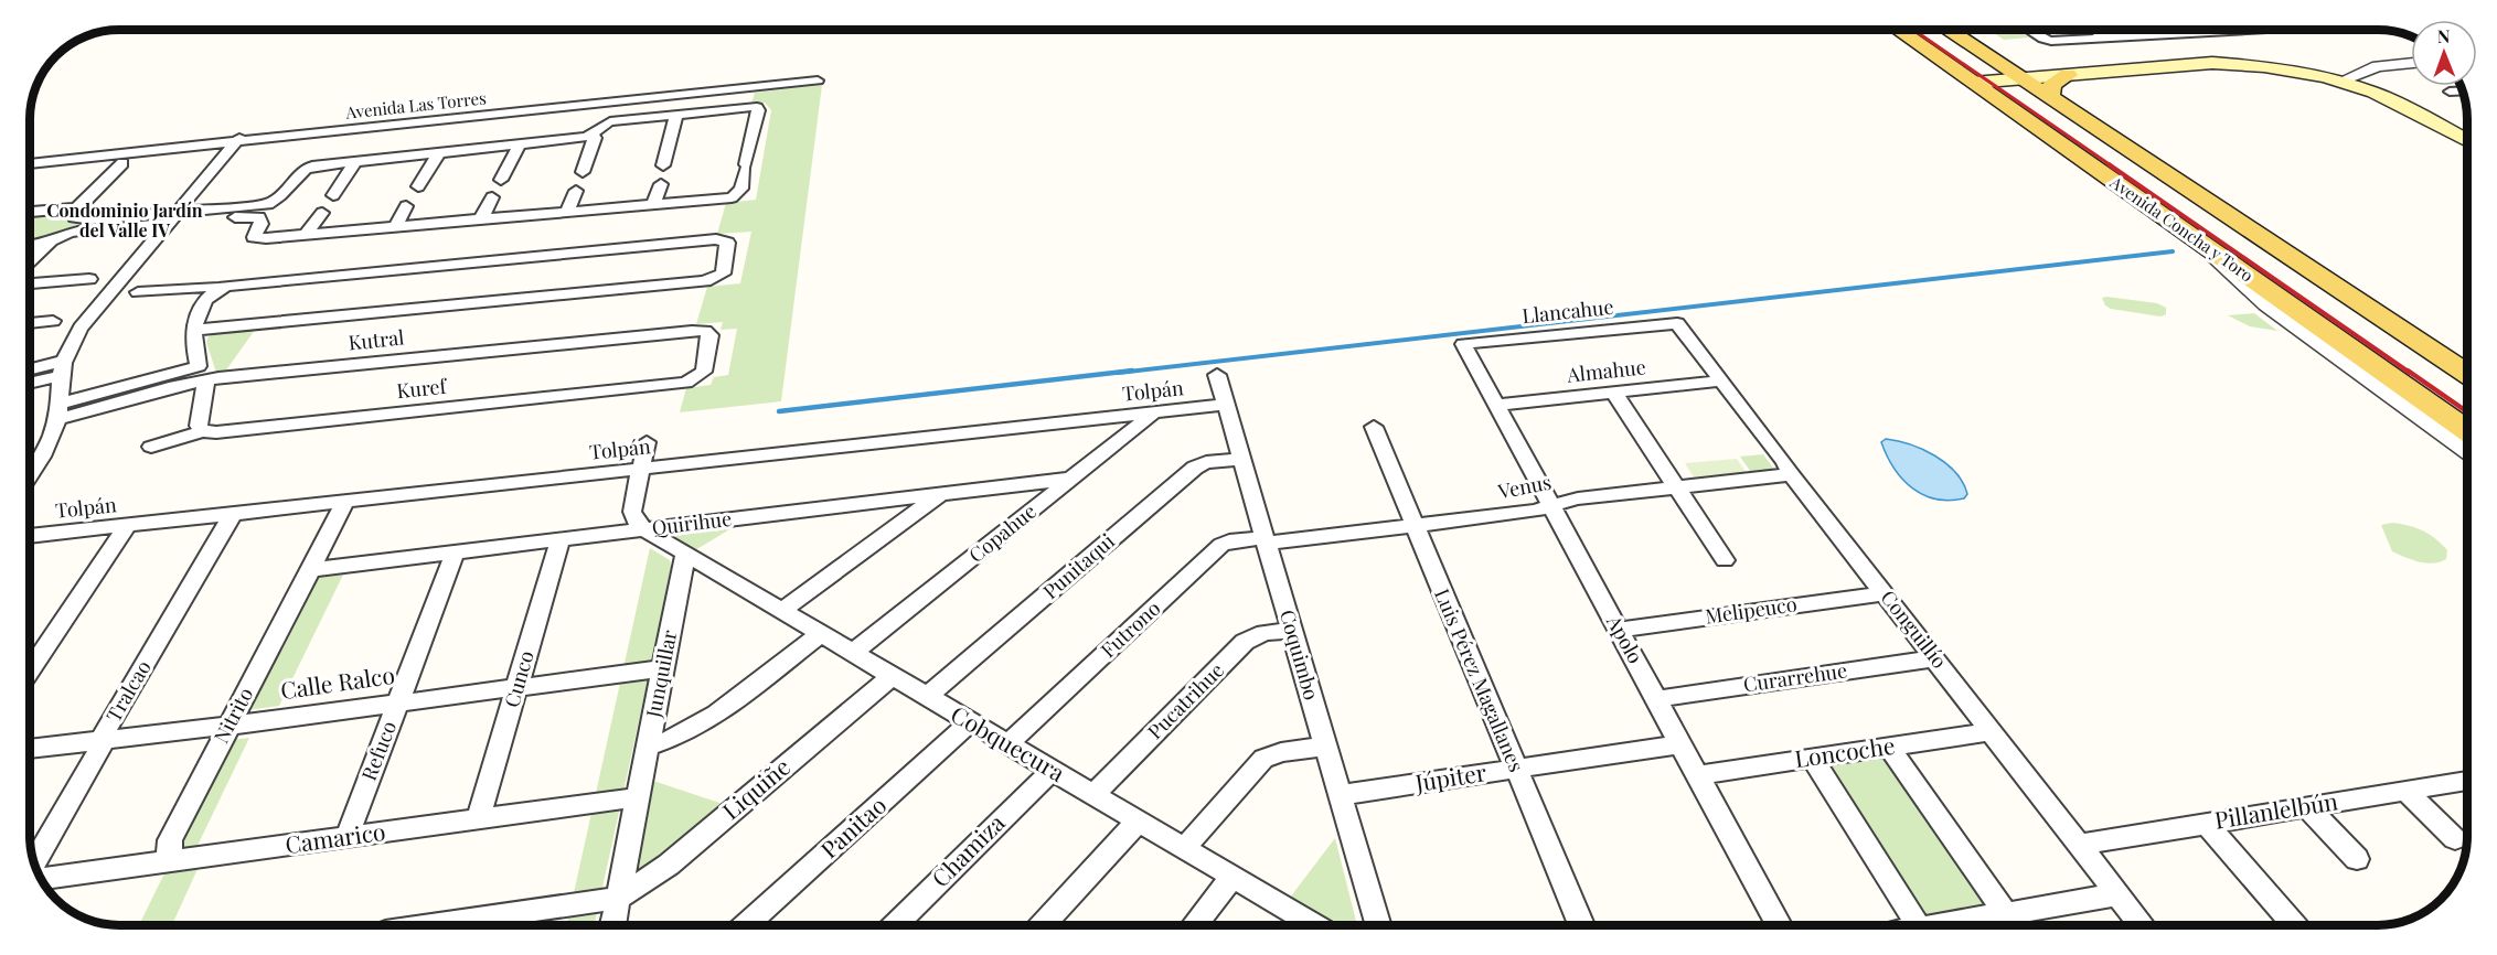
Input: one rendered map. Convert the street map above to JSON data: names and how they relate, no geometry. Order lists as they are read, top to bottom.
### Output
{
  "streets": {
    "main road": ["Avenida Concha y Toro"],
    "street": [
      "Avenida Las Torres",
      "Llancahue",
      "Kutral",
      "Almahue",
      "Kuref",
      "Tolpán",
      "Venus",
      "Quirihue",
      "Copahue",
      "Punitaqui",
      "Melipeuco",
      "Futrono",
      "Conguillío",
      "Apolo",
      "Coquimbo",
      "Junquillar",
      "Curarrehue",
      "Cunco",
      "Luis Pérez Magallanes",
      "Calle Ralco",
      "Tralcao",
      "Pucatrihue",
      "Nitrito",
      "Cobquecura",
      "Refuco",
      "Loncoche",
      "Júpiter",
      "Liquiñe",
      "Pillanlelbún",
      "Panitao",
      "Camarico",
      "Chamiza"
    ]
  },
  "crossings": [
    ["Llancahue", "Conguillío"],
    ["Llancahue", "Apolo"],
    ["Kutral", "Kuref"],
    ["Almahue", "Conguillío"],
    ["Almahue", "Apolo"],
    ["Tolpán", "Copahue"],
    ["Tolpán", "Coquimbo"],
    ["Tolpán", "Tralcao"],
    ["Tolpán", "Nitrito"],
    ["Venus", "Futrono"],
    ["Venus", "Conguillío"],
    ["Venus", "Apolo"],
    ["Venus", "Coquimbo"],
    ["Venus", "Luis Pérez Magallanes"],
    ["Quirihue", "Copahue"],
    ["Quirihue", "Cunco"],
    ["Quirihue", "Nitrito"],
    ["Quirihue", "Refuco"],
    ["Copahue", "Cobquecura"],
    ["Punitaqui", "Coquimbo"],
    ["Punitaqui", "Cobquecura"],
    ["Melipeuco", "Conguillío"],
    ["Melipeuco", "Apolo"],
    ["Futrono", "Coquimbo"],
    ["Futrono", "Cobquecura"],
    ["Conguillío", "Curarrehue"],
    ["Conguillío", "Loncoche"],
    ["Conguillío", "Pillanlelbún"],
    ["Apolo", "Curarrehue"],
    ["Apolo", "Loncoche"],
    ["Apolo", "Júpiter"],
    ["Coquimbo", "Pucatrihue"],
    ["Coquimbo", "Júpiter"],
    ["Junquillar", "Calle Ralco"],
    ["Junquillar", "Cobquecura"],
    ["Junquillar", "Liquiñe"],
    ["Junquillar", "Camarico"],
    ["Cunco", "Calle Ralco"],
    ["Cunco", "Camarico"],
    ["Luis Pérez Magallanes", "Júpiter"],
    ["Calle Ralco", "Tralcao"],
    ["Calle Ralco", "Nitrito"],
    ["Calle Ralco", "Refuco"],
    ["Pucatrihue", "Cobquecura"],
    ["Nitrito", "Camarico"],
    ["Cobquecura", "Liquiñe"],
    ["Cobquecura", "Panitao"],
    ["Cobquecura", "Chamiza"],
    ["Refuco", "Camarico"]
  ],
  "districts": ["Condominio Jardín del Valle IV"],
  "north": "top"
}
